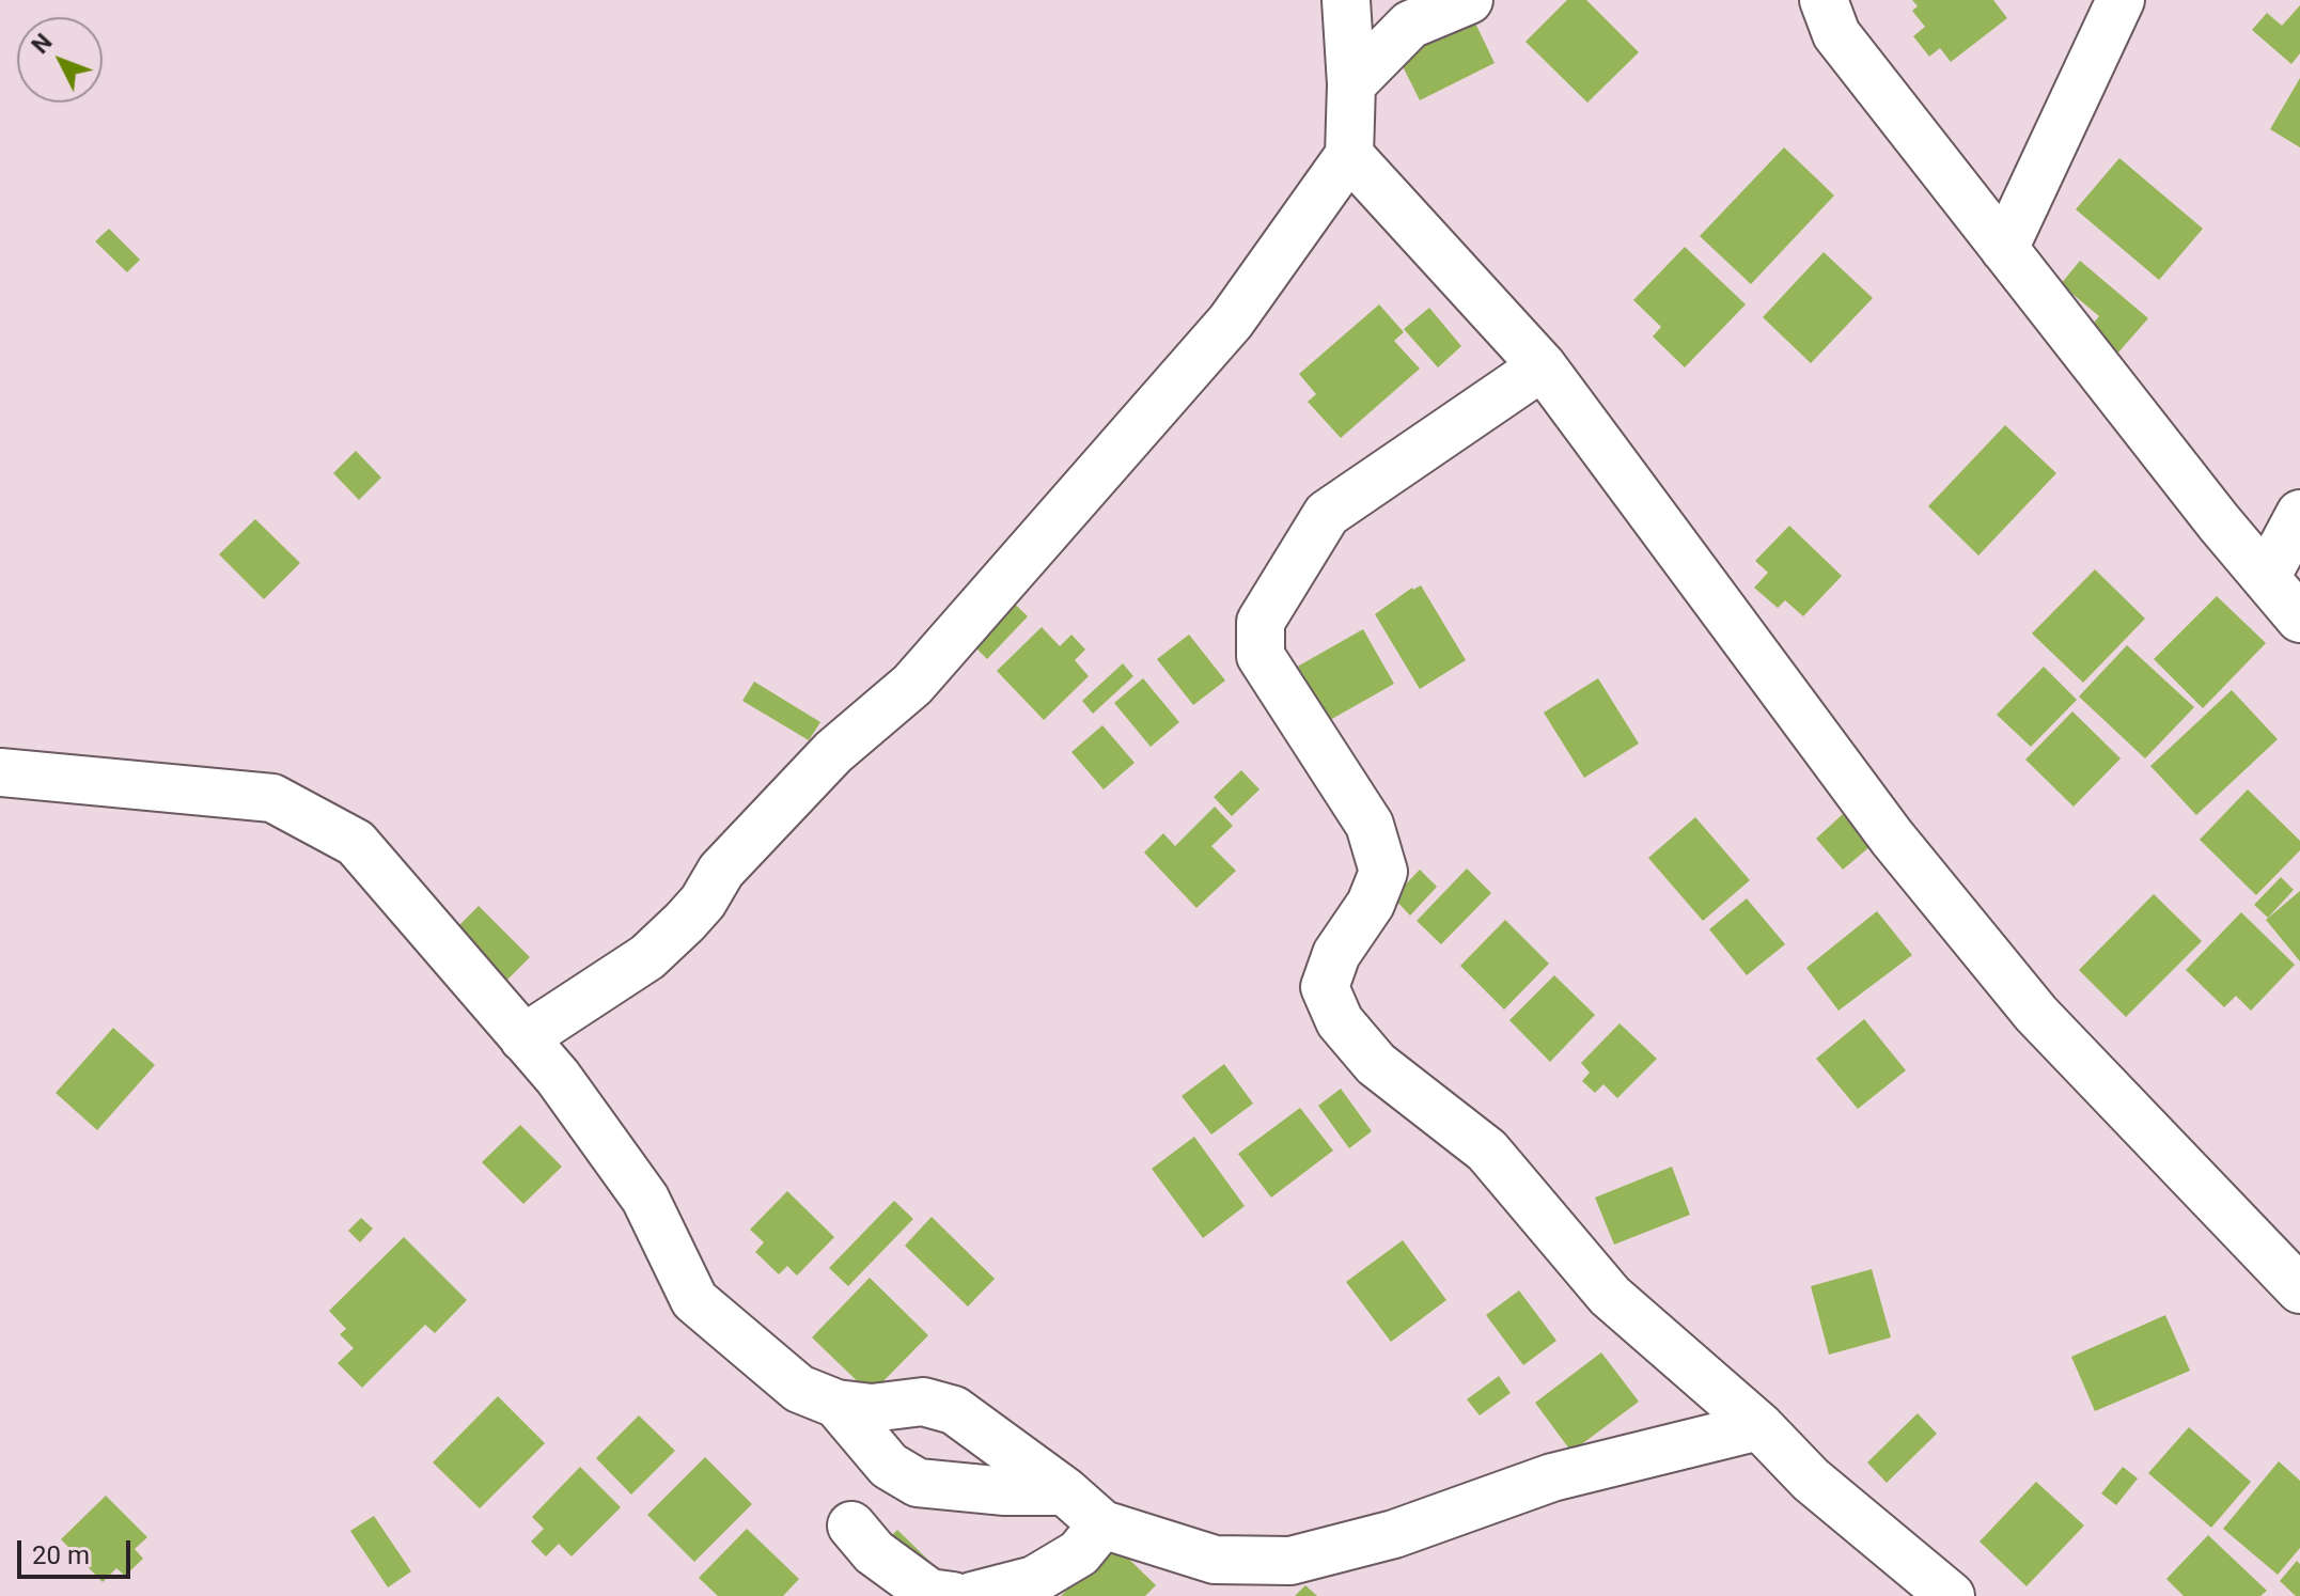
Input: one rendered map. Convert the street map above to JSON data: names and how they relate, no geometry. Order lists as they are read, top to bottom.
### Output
{
  "scale_bar": "20 m",
  "north": "top left"
}
